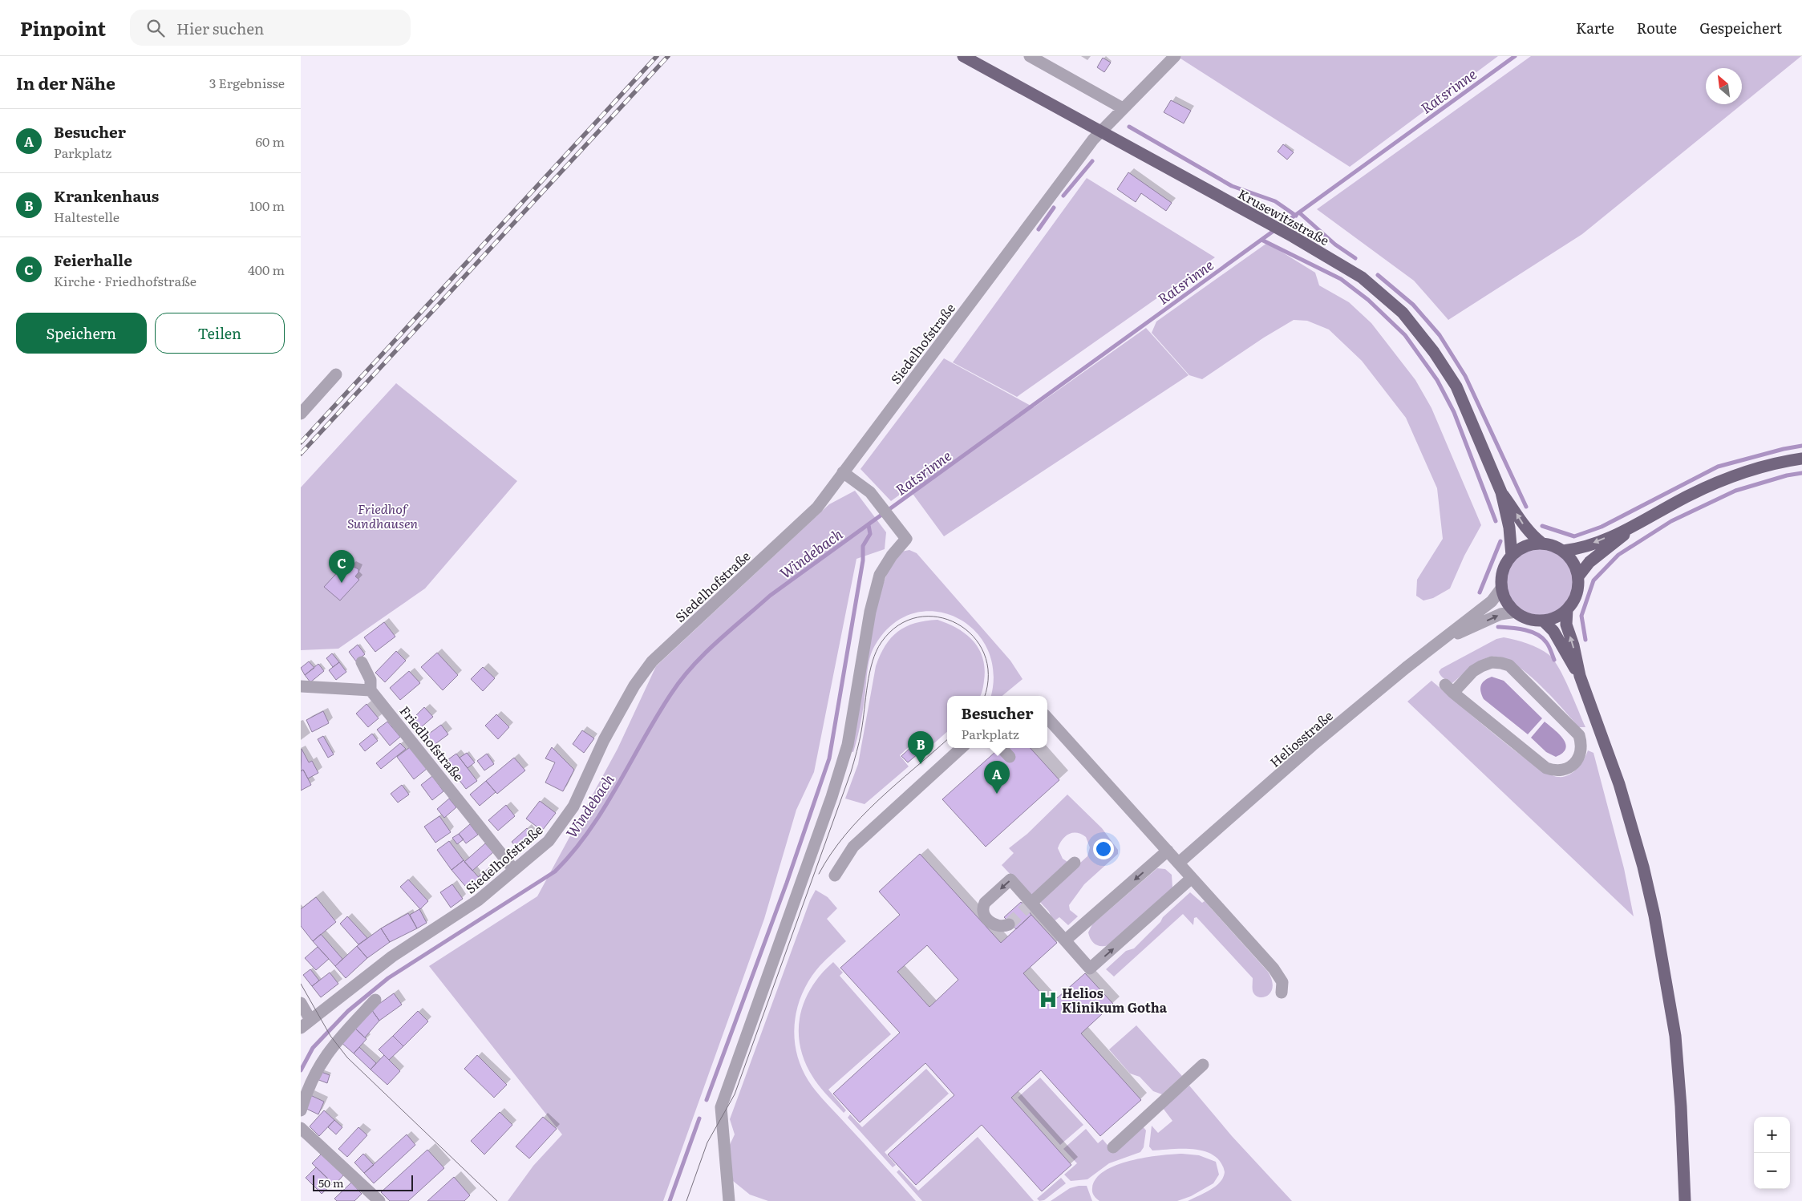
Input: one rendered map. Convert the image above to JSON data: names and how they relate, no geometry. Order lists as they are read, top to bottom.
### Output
{
  "streets": {
    "main road": ["Krusewitzstraße"],
    "street": ["Siedelhofstraße", "Heliosstraße", "Friedhofstraße"]
  },
  "crossings": [
    ["Krusewitzstraße", "Siedelhofstraße"],
    ["Siedelhofstraße", "Friedhofstraße"]
  ],
  "water": ["Ratsrinne", "Windebach"],
  "parks": ["Friedhof Sundhausen"],
  "places": {
    "hospital": ["Helios Klinikum Gotha"]
  },
  "scale_bar": "50 m",
  "north": "top left",
  "page": {
    "header": "Pinpoint",
    "search": "Hier suchen",
    "nav": ["Karte", "Route", "Gespeichert"],
    "heading": ["In der Nähe", "3 Ergebnisse"],
    "list": [
      {
        "mark": "A",
        "name": "Besucher",
        "note": "Parkplatz",
        "value": "60 m"
      },
      {
        "mark": "B",
        "name": "Krankenhaus",
        "note": "Haltestelle",
        "value": "100 m"
      },
      {
        "mark": "C",
        "name": "Feierhalle",
        "note": "Kirche · Friedhofstraße",
        "value": "400 m"
      }
    ],
    "buttons": ["Speichern", "Teilen"],
    "pins": ["C", "B", "A"],
    "popup": ["Besucher", "Parkplatz"],
    "map_buttons": ["+", "−"],
    "scale": "50 m"
  }
}
